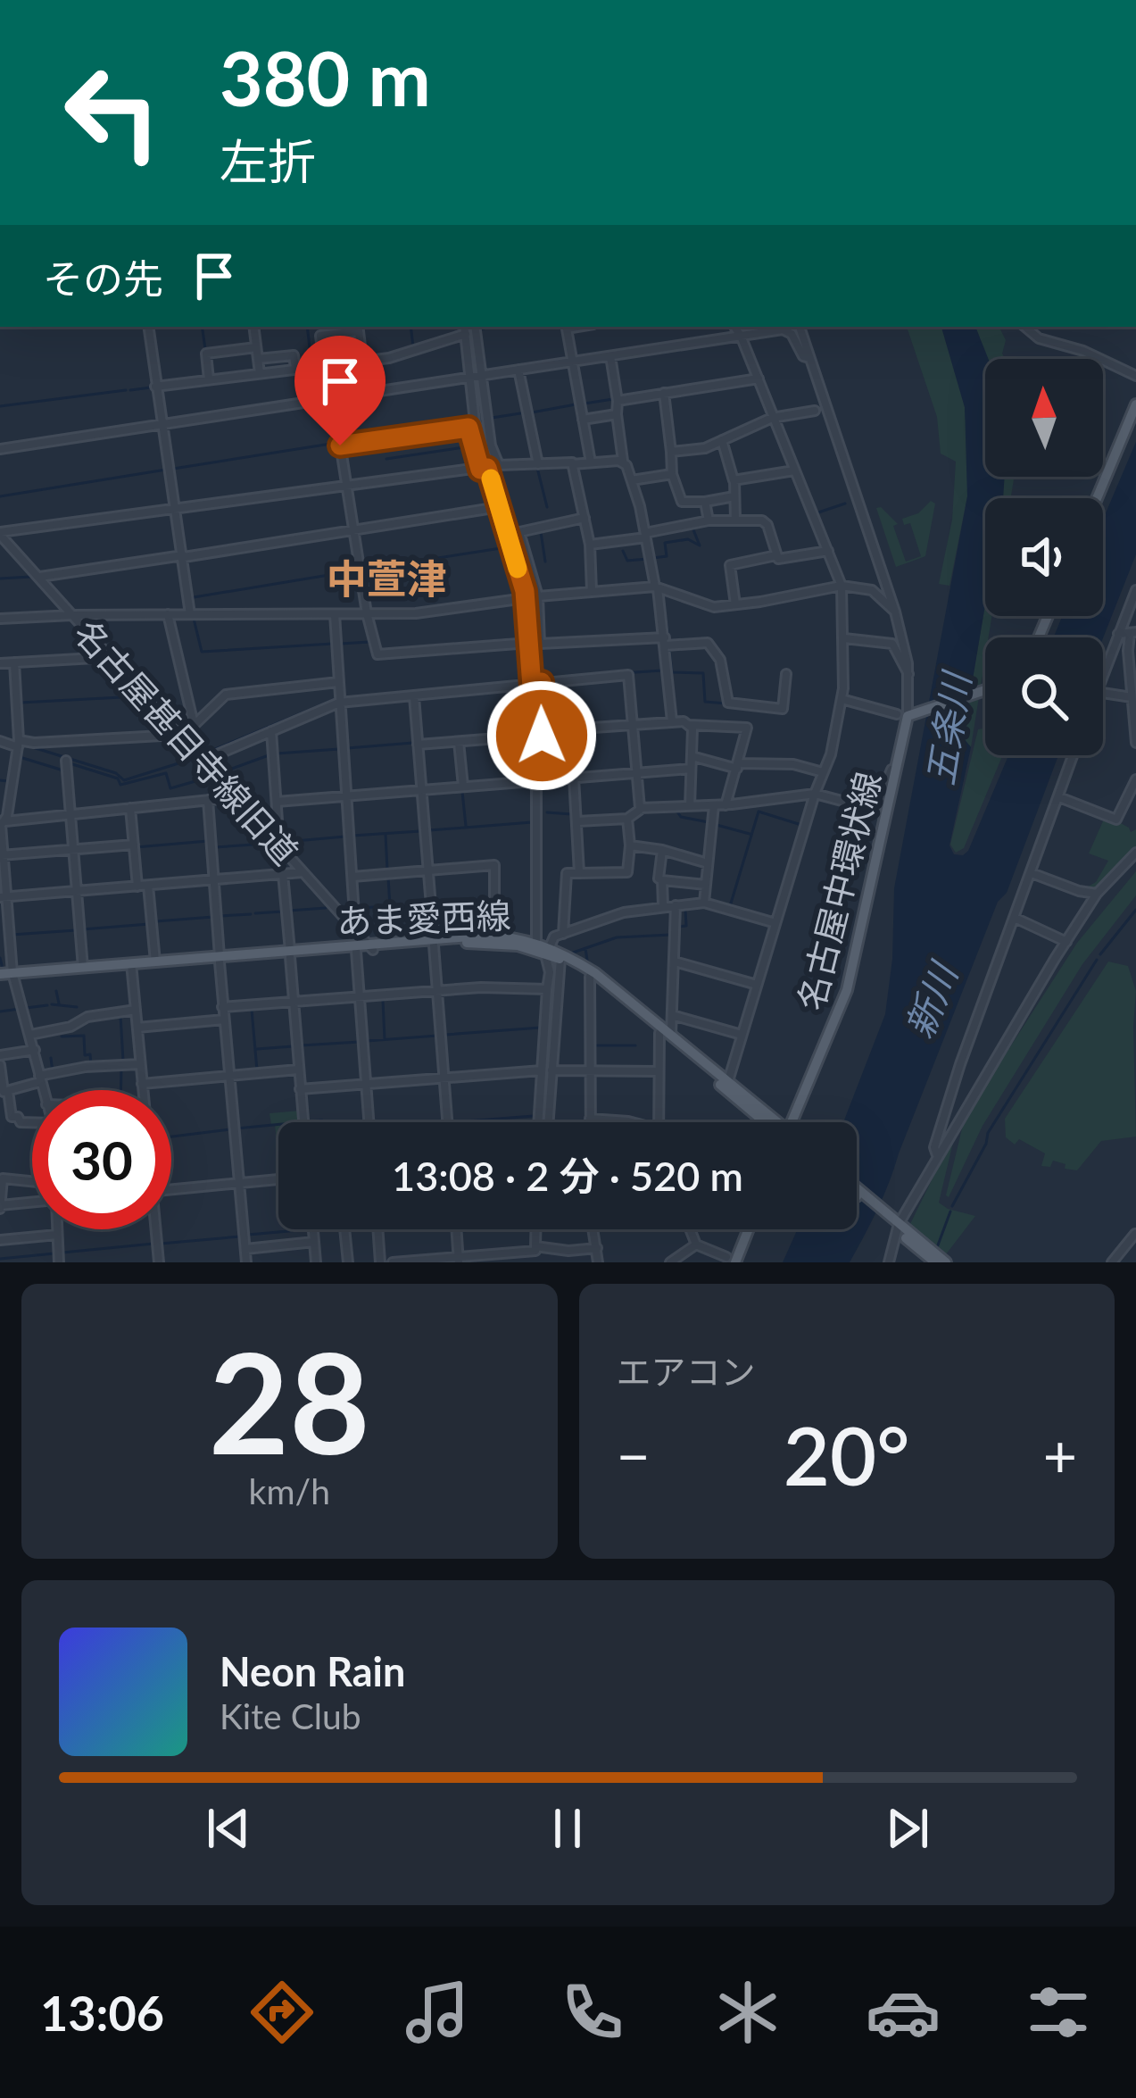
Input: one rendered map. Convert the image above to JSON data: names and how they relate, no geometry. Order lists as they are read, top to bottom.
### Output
{
  "streets": {
    "main road": ["名古屋中環状線", "あま愛西線"],
    "street": ["名古屋甚目寺線旧道"]
  },
  "crossings": [
    ["名古屋甚目寺線旧道", "あま愛西線"]
  ],
  "districts": ["中萱津"],
  "water": ["五条川", "新川"],
  "north": "top",
  "page": {
    "turn": ["380 m", "左折"],
    "then": "その先",
    "limit": "30",
    "trip": "13:08 · 2 分 · 520 m",
    "tile": [
      ["28", "km/h"],
      "エアコン"
    ],
    "heat": ["−", "20°", "+"],
    "song": ["Neon Rain", "Kite Club"],
    "tabs": "13:06"
  }
}
